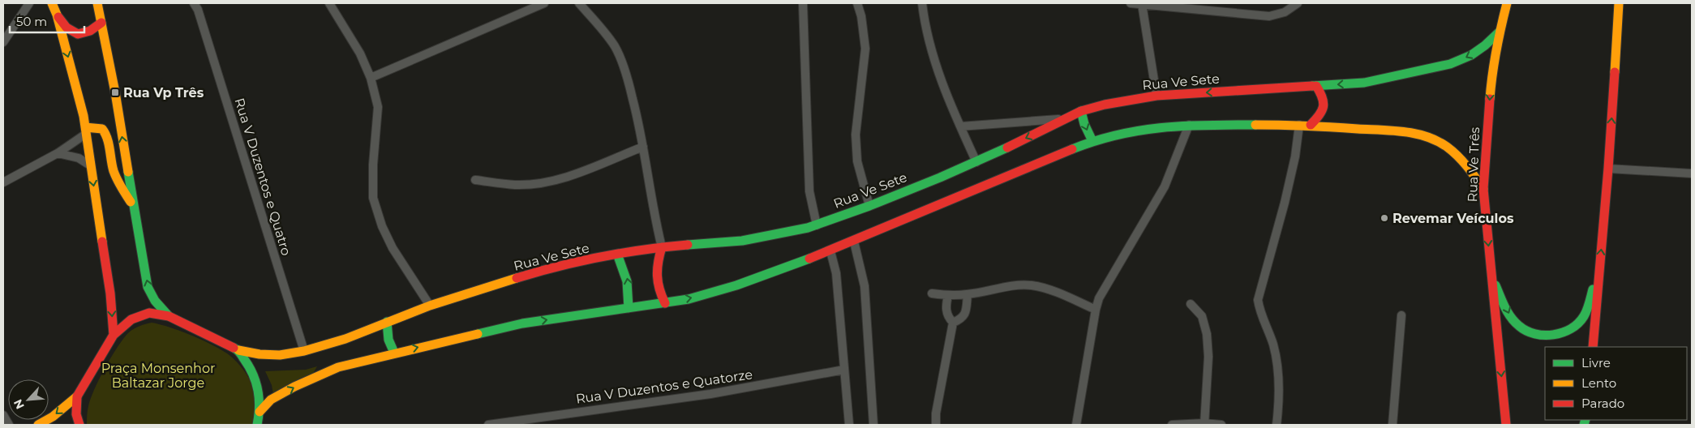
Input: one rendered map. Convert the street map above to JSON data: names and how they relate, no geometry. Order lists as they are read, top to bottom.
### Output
{
  "streets": {
    "main road": ["Rua Ve Sete", "Rua Ve Três"],
    "street": ["Rua V Duzentos e Quatro", "Rua V Duzentos e Quatorze"]
  },
  "crossings": [
    ["Rua Ve Sete", "Rua Ve Três"],
    ["Rua Ve Sete", "Rua V Duzentos e Quatro"]
  ],
  "one_way": ["Rua Ve Três"],
  "parks": ["Praça Monsenhor Baltazar Jorge"],
  "places": {
    "transit": ["Rua Vp Três"],
    "other": ["Revemar Veículos"]
  },
  "legend": ["Livre", "Lento", "Parado"],
  "scale_bar": "50 m",
  "north": "bottom left"
}
